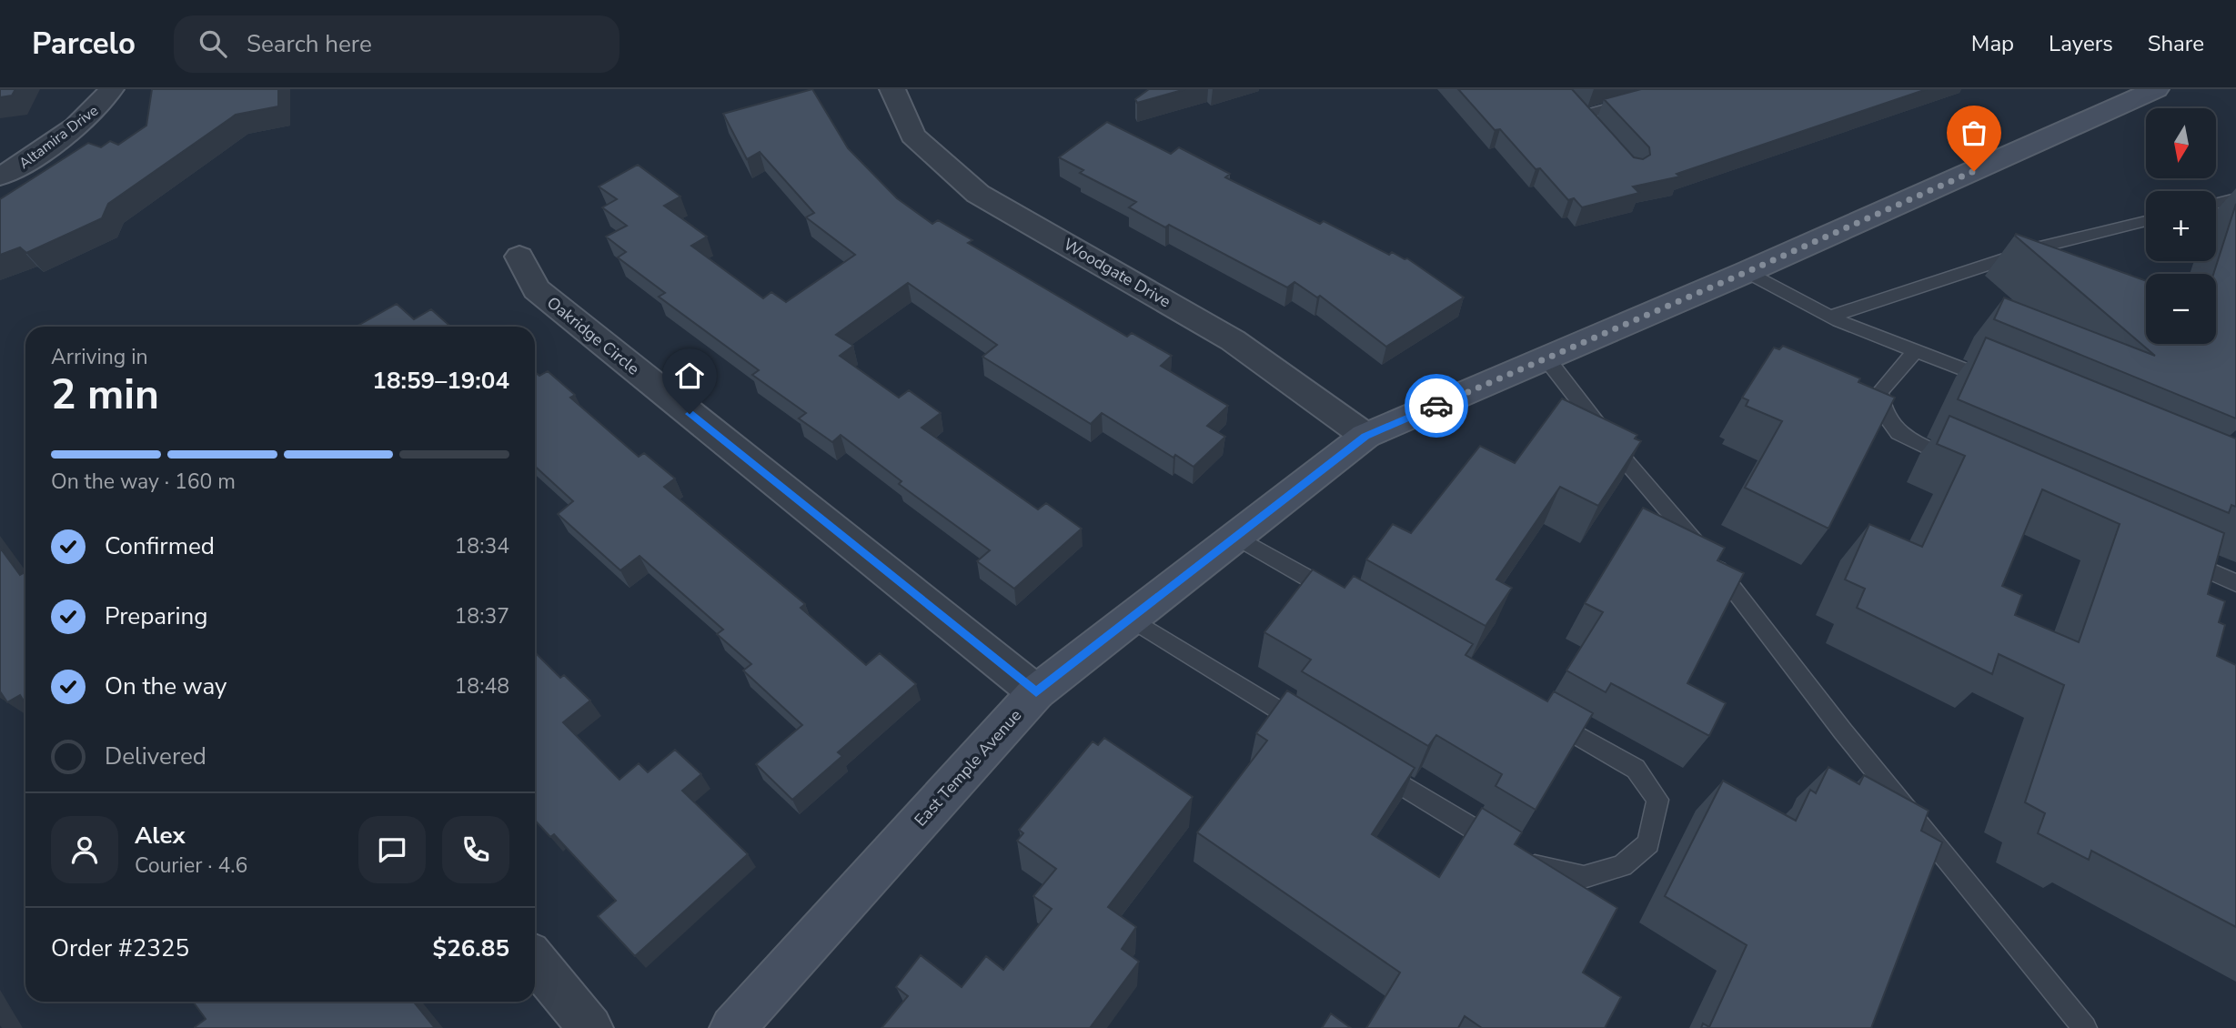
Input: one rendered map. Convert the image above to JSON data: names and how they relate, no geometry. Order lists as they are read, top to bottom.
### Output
{
  "streets": {
    "main road": ["East Temple Avenue"],
    "street": ["Altamira Drive", "Woodgate Drive", "Oakridge Circle"]
  },
  "crossings": [
    ["Woodgate Drive", "East Temple Avenue"],
    ["Oakridge Circle", "East Temple Avenue"]
  ],
  "north": "bottom",
  "page": {
    "header": "Parcelo",
    "search": "Search here",
    "nav": ["Map", "Layers", "Share"],
    "map_buttons": ["+", "−"],
    "heading": ["2 min", "Arriving in", "18:59–19:04"],
    "panel": [
      "Alex",
      "Courier · 4.6",
      "Order #2325",
      "$26.85"
    ],
    "bar": "On the way · 160 m",
    "list": [
      ["Confirmed", "18:34"],
      ["Preparing", "18:37"],
      ["On the way", "18:48"],
      "Delivered"
    ]
  }
}
